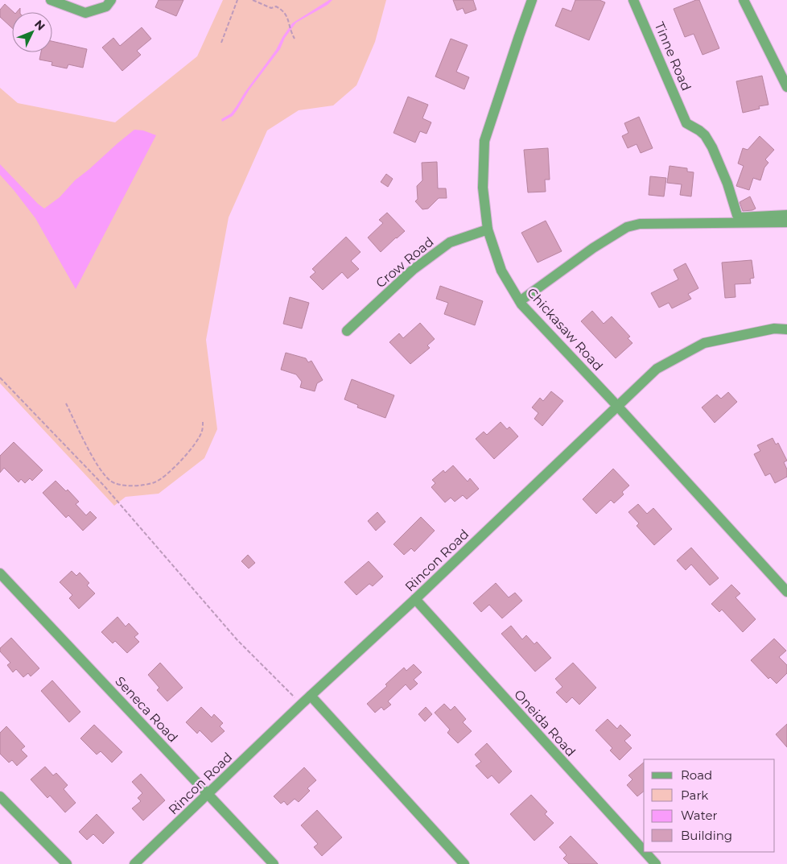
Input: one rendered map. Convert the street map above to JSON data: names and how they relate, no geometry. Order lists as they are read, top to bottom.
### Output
{
  "streets": {
    "street": [
      "Tinne Road",
      "Crow Road",
      "Chickasaw Road",
      "Rincon Road",
      "Seneca Road",
      "Oneida Road"
    ]
  },
  "crossings": [
    ["Crow Road", "Chickasaw Road"],
    ["Chickasaw Road", "Rincon Road"],
    ["Rincon Road", "Seneca Road"],
    ["Rincon Road", "Oneida Road"]
  ],
  "legend": [
    "Road",
    "Park",
    "Water",
    "Building"
  ],
  "north": "top right"
}
